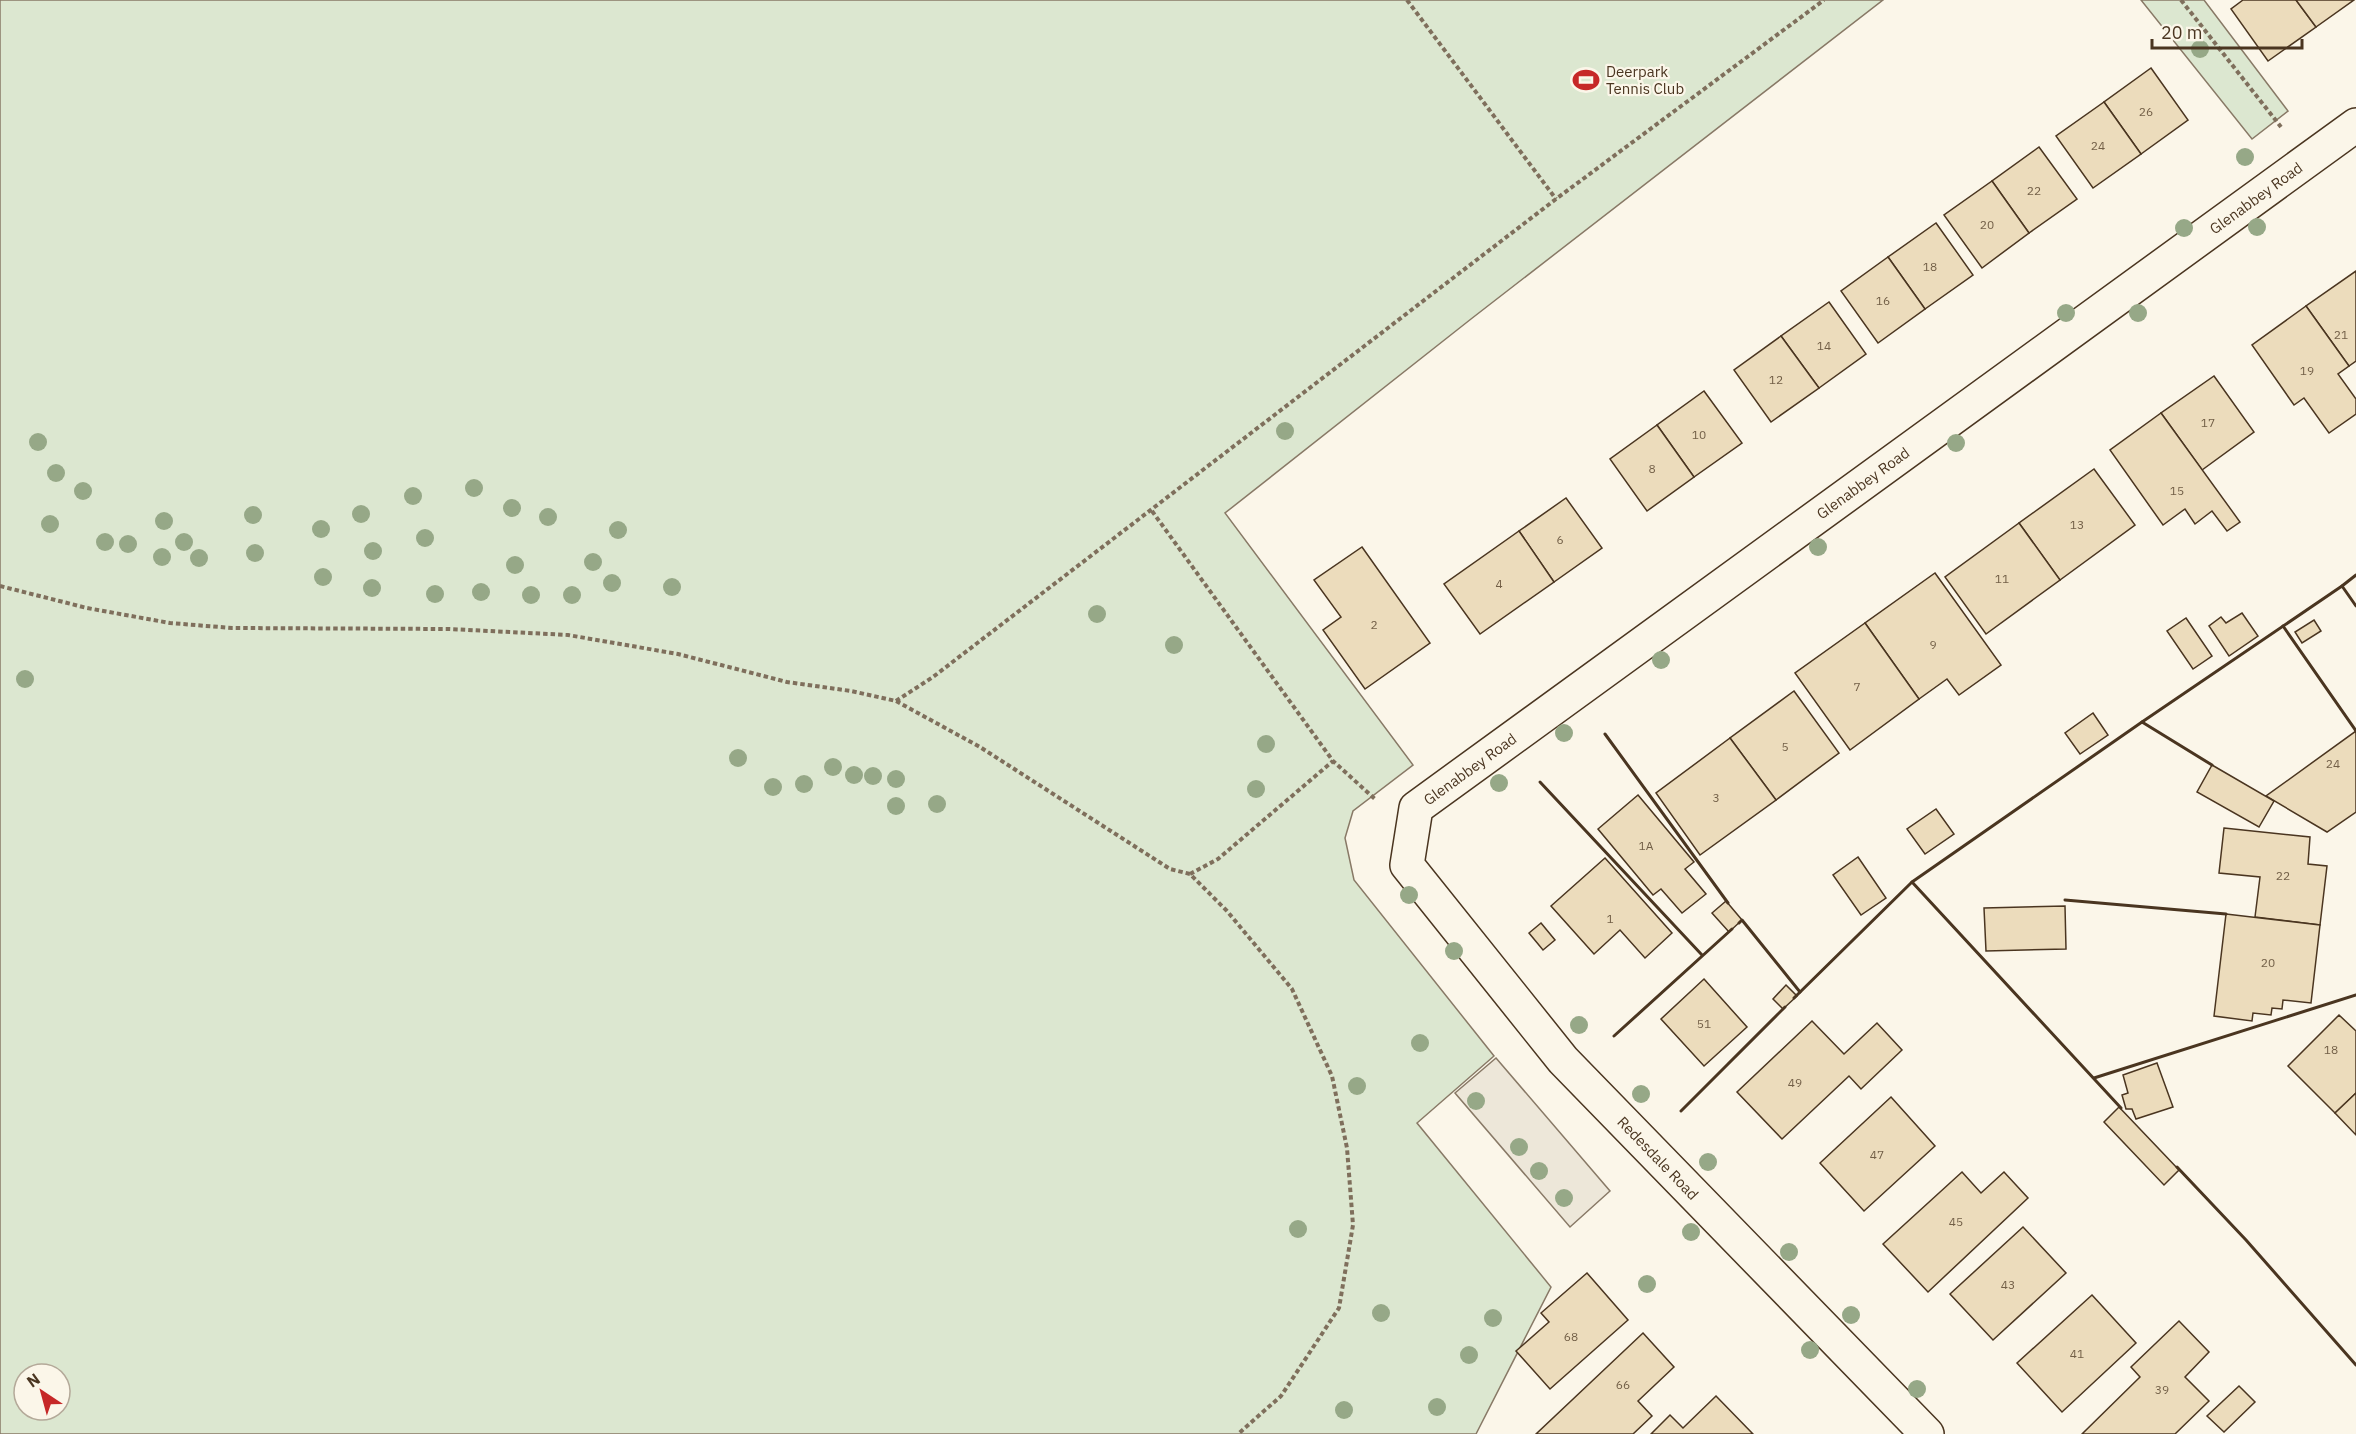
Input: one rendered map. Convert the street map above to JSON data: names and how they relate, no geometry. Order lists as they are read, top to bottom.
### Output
{
  "streets": {
    "street": ["Glenabbey Road", "Redesdale Road"]
  },
  "crossings": [
    ["Glenabbey Road", "Redesdale Road"]
  ],
  "places": {
    "sports": ["Deerpark Tennis Club"]
  },
  "house_numbers": [
    "26",
    "24",
    "22",
    "20",
    "18",
    "16",
    "21",
    "14",
    "19",
    "12",
    "17",
    "10",
    "8",
    "15",
    "13",
    "6",
    "11",
    "4",
    "2",
    "9",
    "7",
    "5",
    "24",
    "3",
    "1A",
    "22",
    "1",
    "20",
    "51",
    "18",
    "49",
    "47",
    "45",
    "43",
    "68",
    "41",
    "66",
    "39"
  ],
  "scale_bar": "20 m",
  "north": "top left"
}
